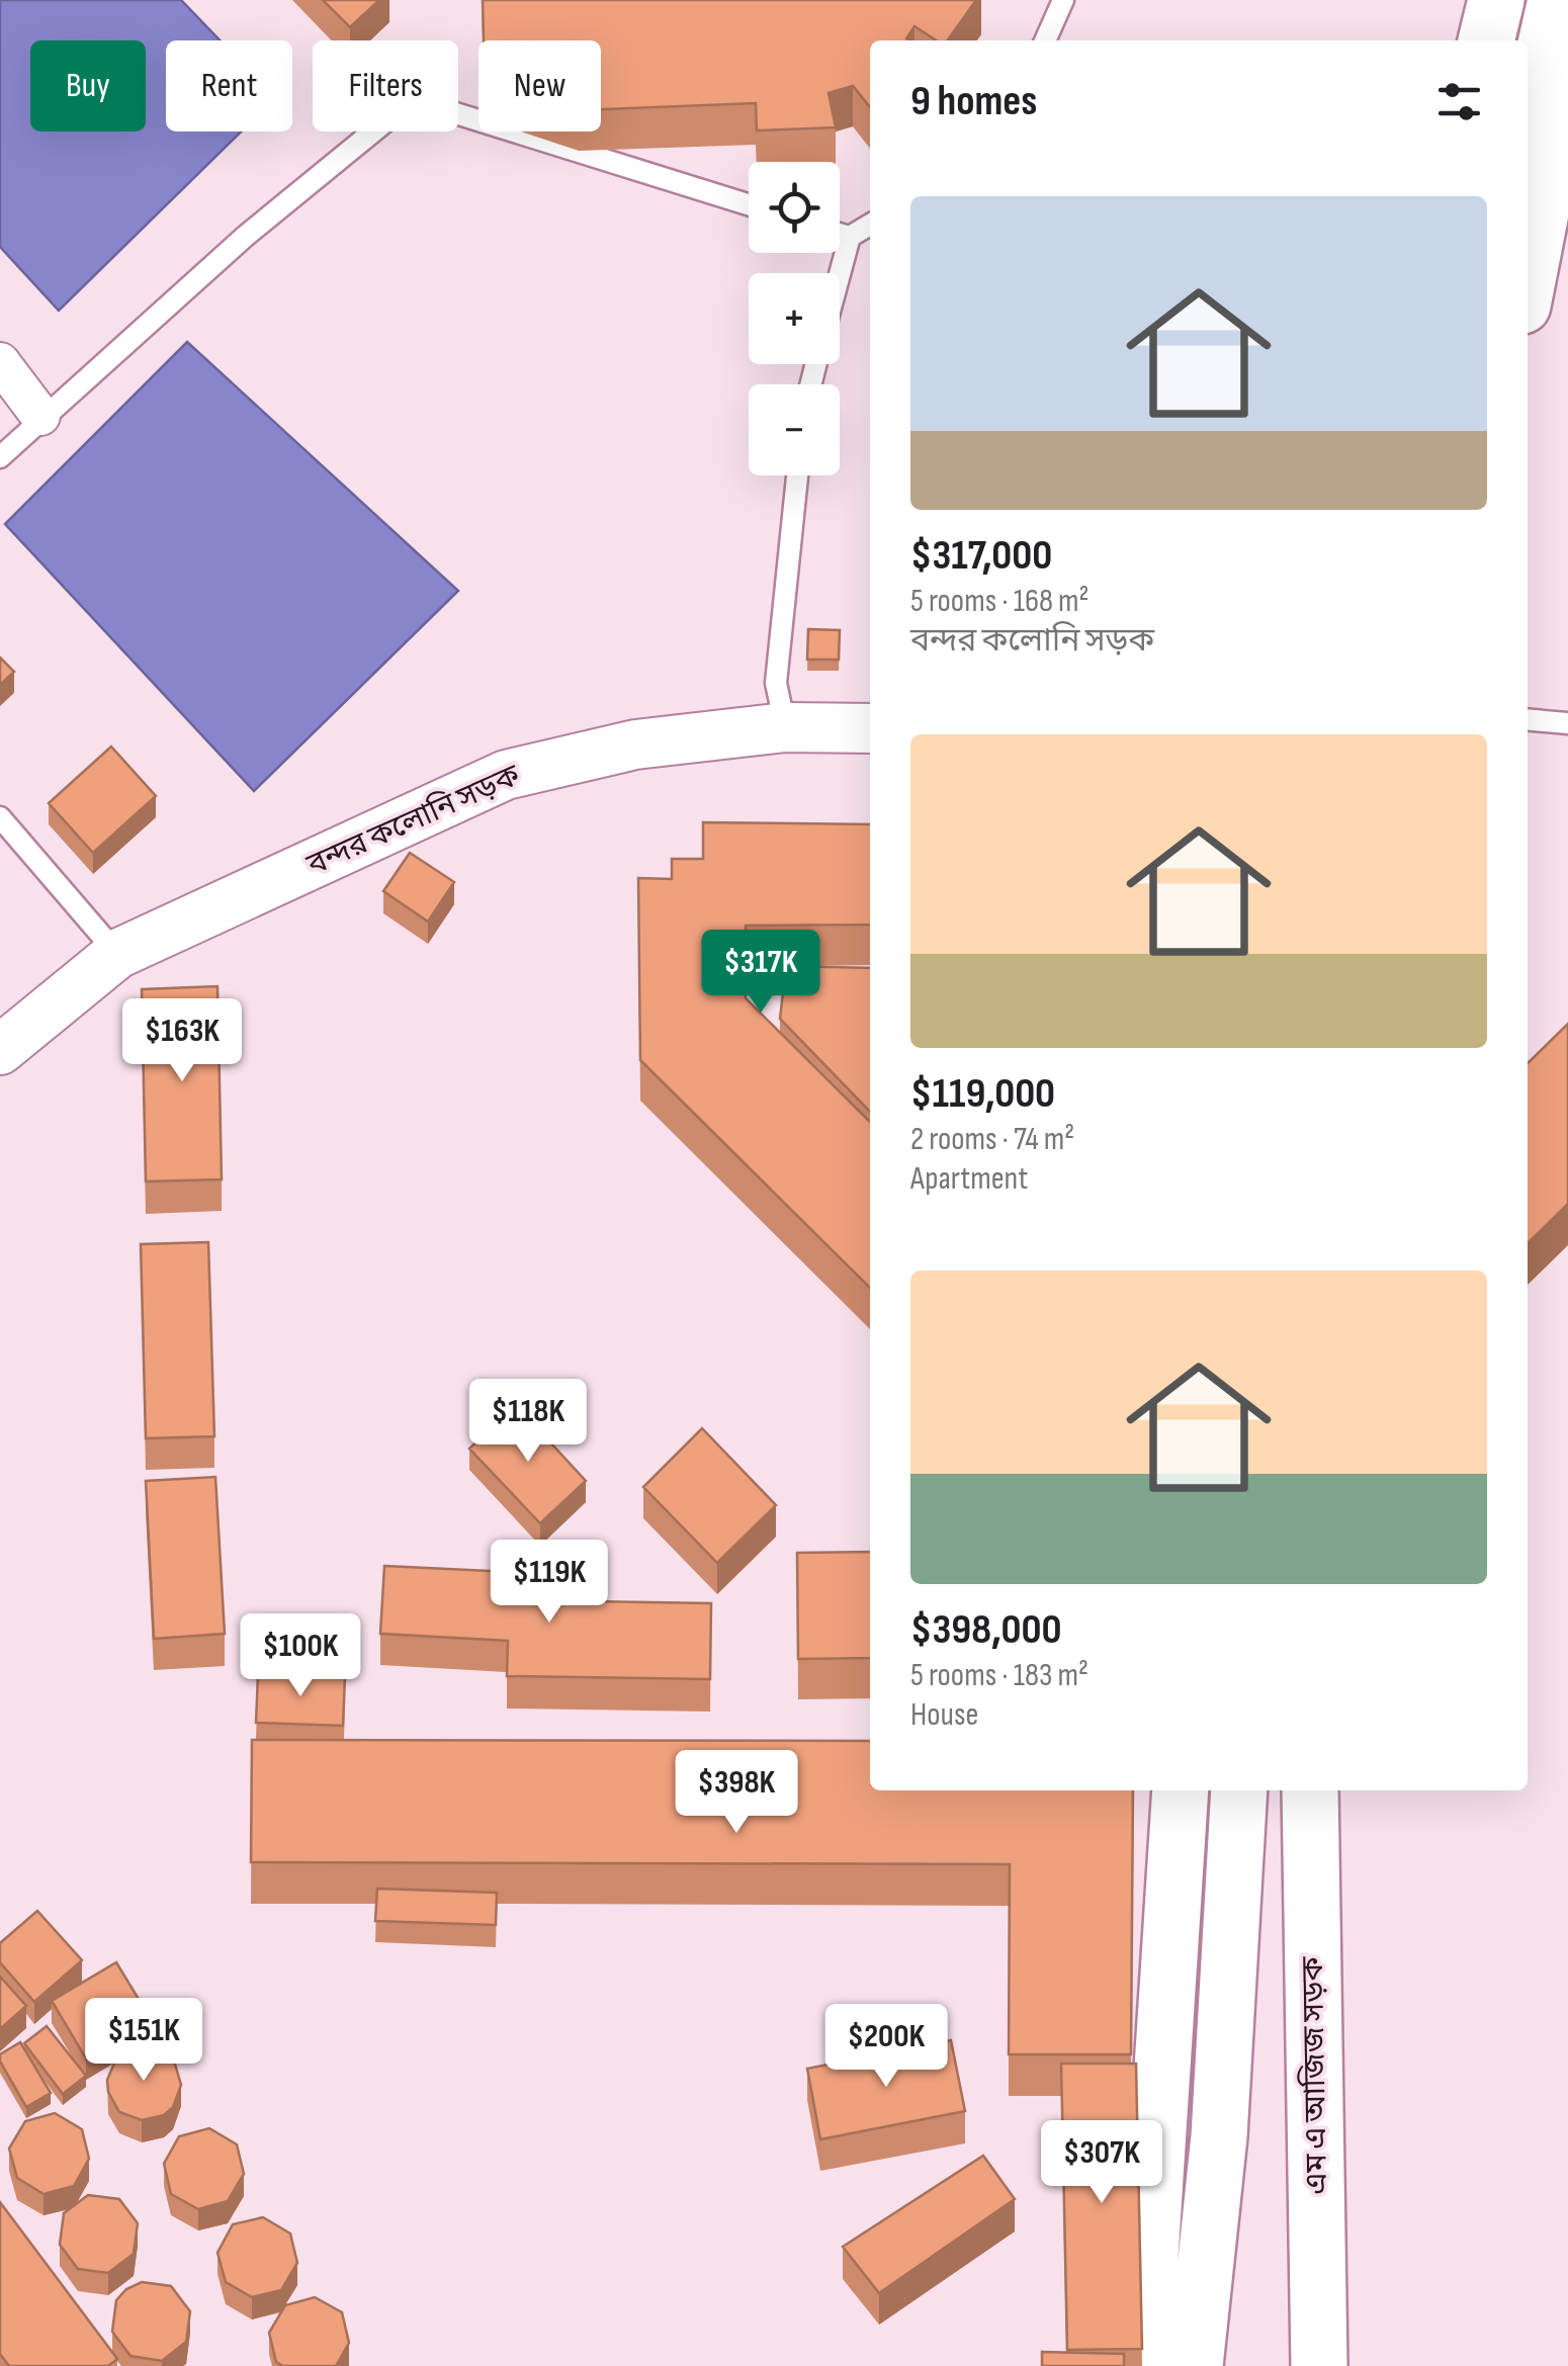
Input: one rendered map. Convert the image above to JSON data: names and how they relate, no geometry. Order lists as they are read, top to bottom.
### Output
{
  "streets": {
    "main road": ["এম এ আজিজ সড়ক"],
    "street": ["বন্দর কলোনি সড়ক"]
  },
  "page": {
    "chip": [
      "Buy",
      "Rent",
      "Filters",
      "New"
    ],
    "heading": "9 homes",
    "map_buttons": ["+", "−"],
    "list": [
      {
        "name": "$317,000",
        "note": "5 rooms · 168 m² · বন্দর কলোনি সড়ক"
      },
      {
        "name": "$119,000",
        "note": "2 rooms · 74 m² · Apartment"
      },
      {
        "name": "$398,000",
        "note": "5 rooms · 183 m² · House"
      }
    ],
    "price": [
      "$317K",
      "$163K",
      "$118K",
      "$119K",
      "$100K",
      "$398K",
      "$151K",
      "$200K",
      "$307K"
    ]
  }
}
